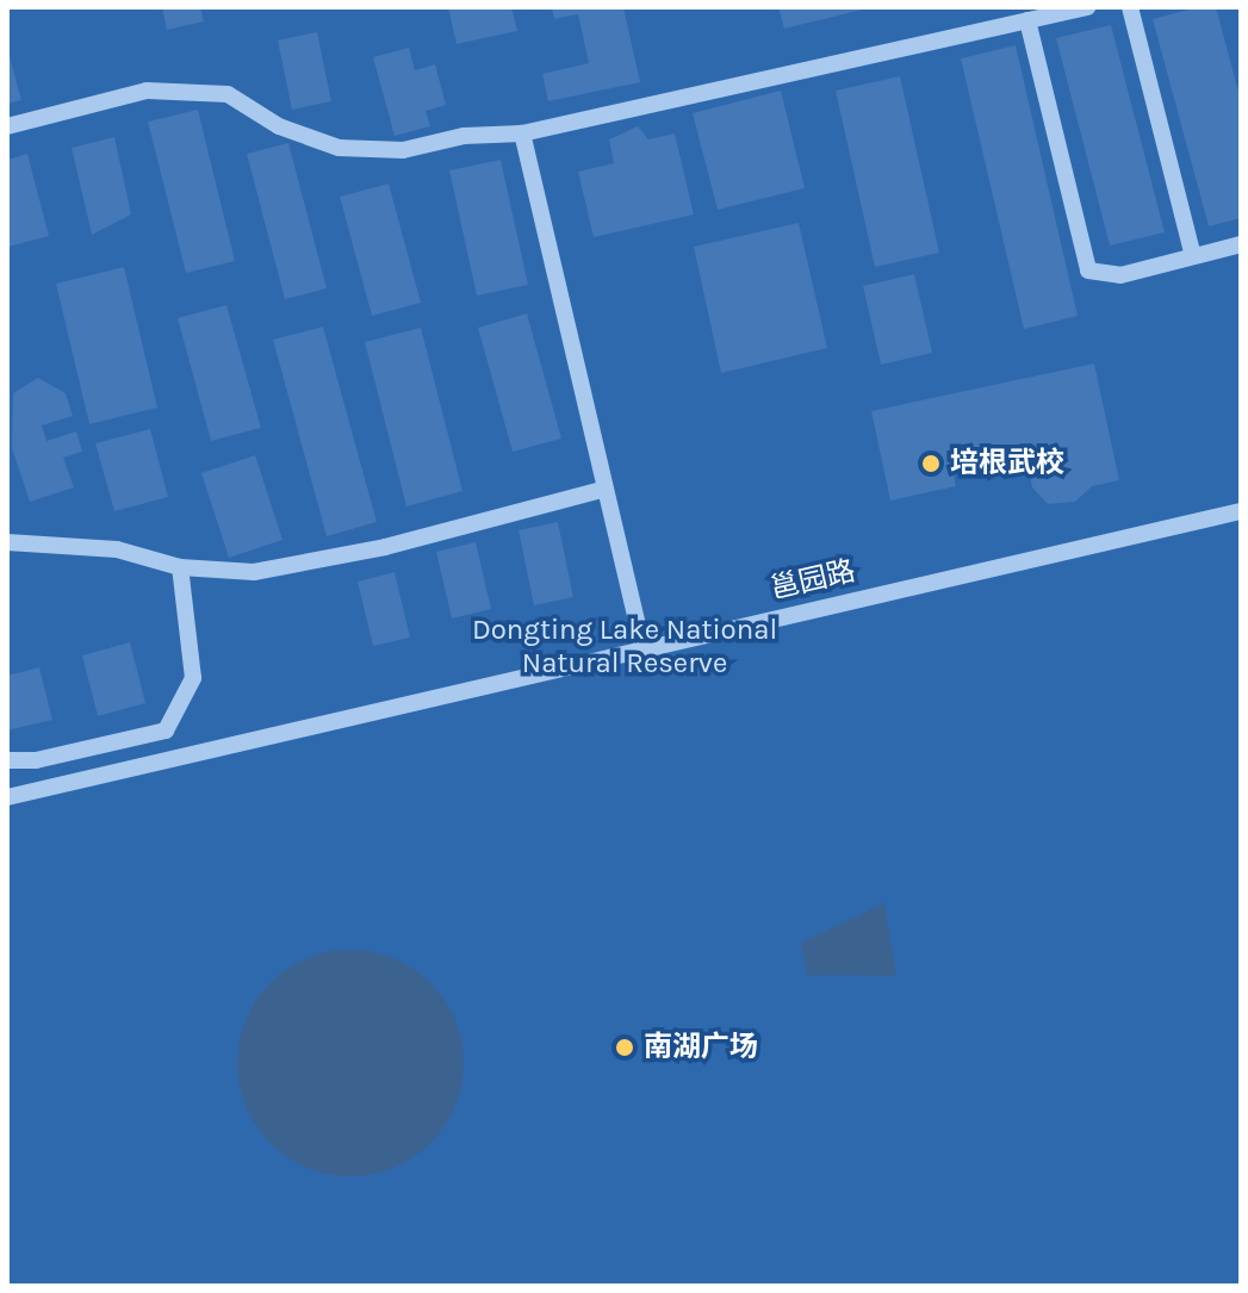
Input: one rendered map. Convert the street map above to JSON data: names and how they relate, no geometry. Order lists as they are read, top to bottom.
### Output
{
  "streets": {
    "street": ["邕园路"]
  },
  "parks": ["Dongting Lake National Natural Reserve"],
  "places": ["培根武校", "南湖广场"]
}
